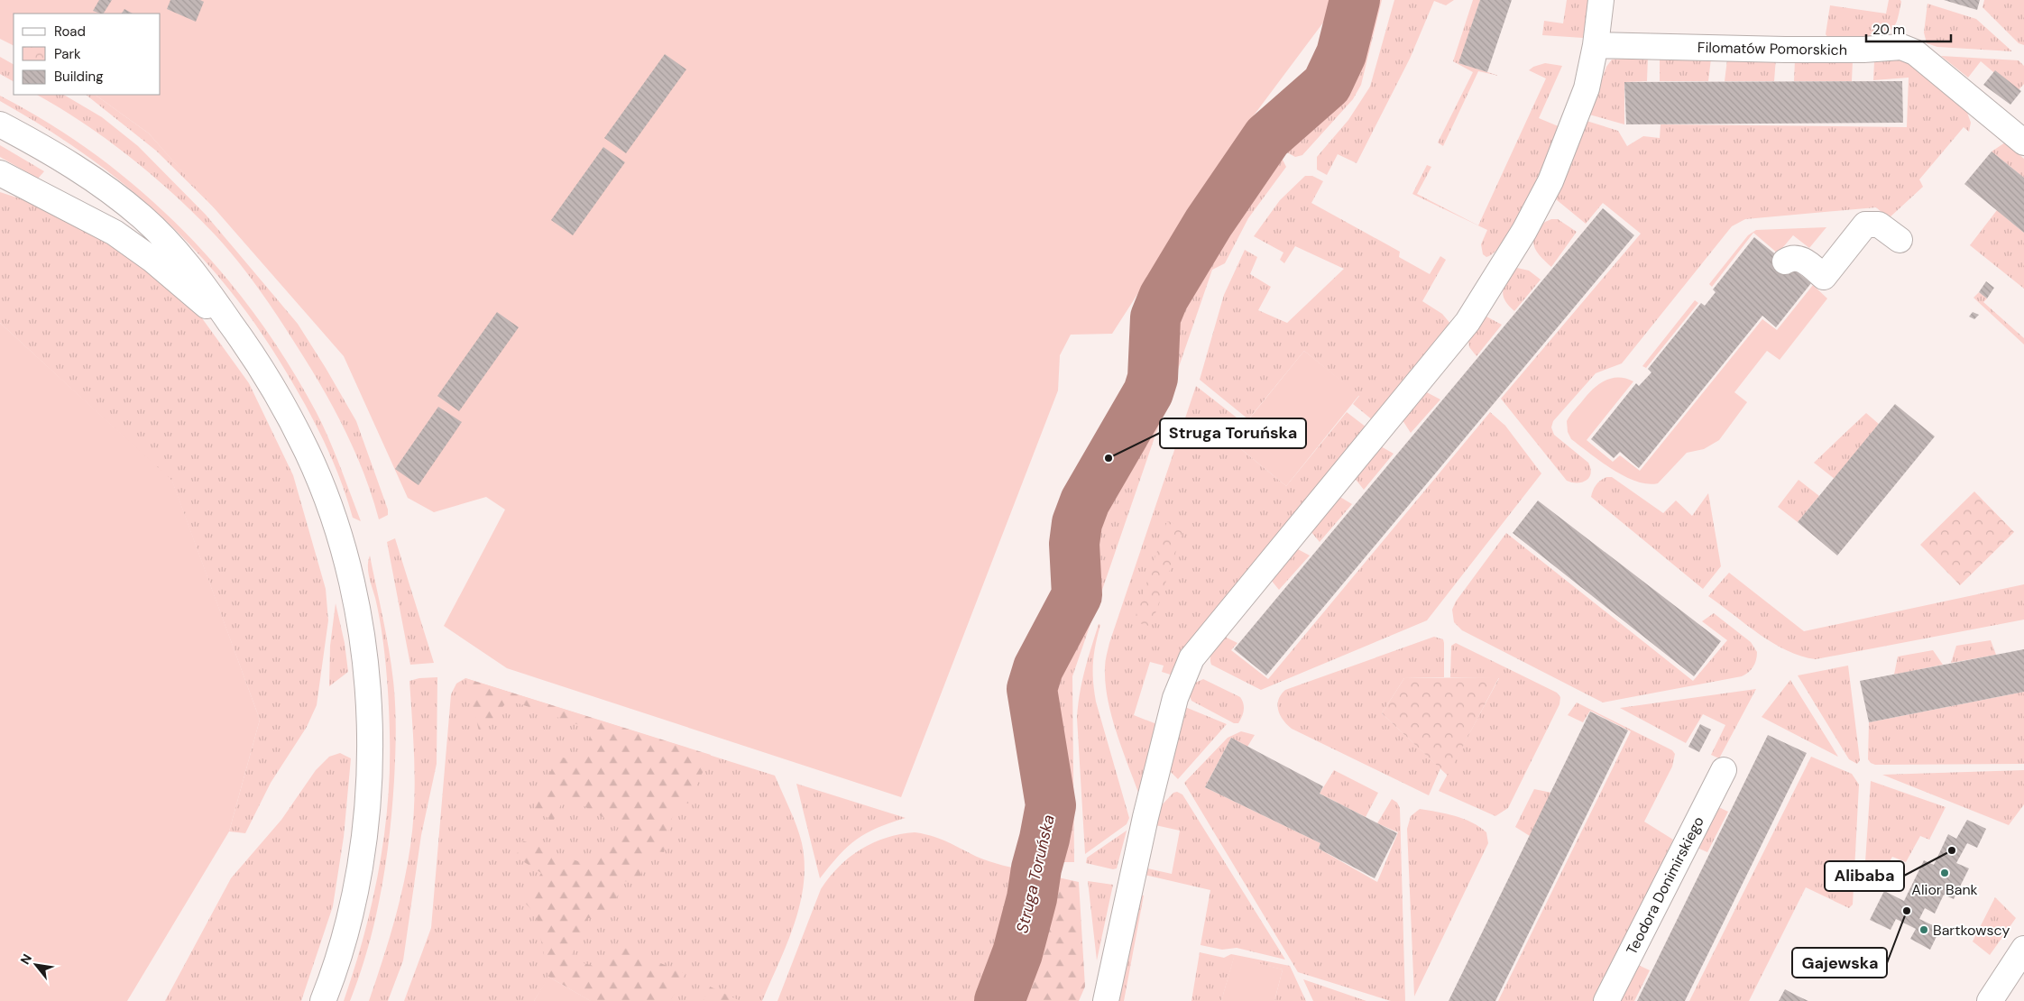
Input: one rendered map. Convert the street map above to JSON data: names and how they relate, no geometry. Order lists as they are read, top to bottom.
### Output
{
  "streets": {
    "street": ["Filomatów Pomorskich", "Teodora Donimirskiego"]
  },
  "water": ["Struga Toruńska"],
  "places": [
    "Struga Toruńska",
    "Alibaba",
    "Alior Bank",
    "Gajewska",
    "Bartkowscy"
  ],
  "legend": ["Road", "Park", "Building"],
  "scale_bar": "20 m",
  "north": "top left"
}
